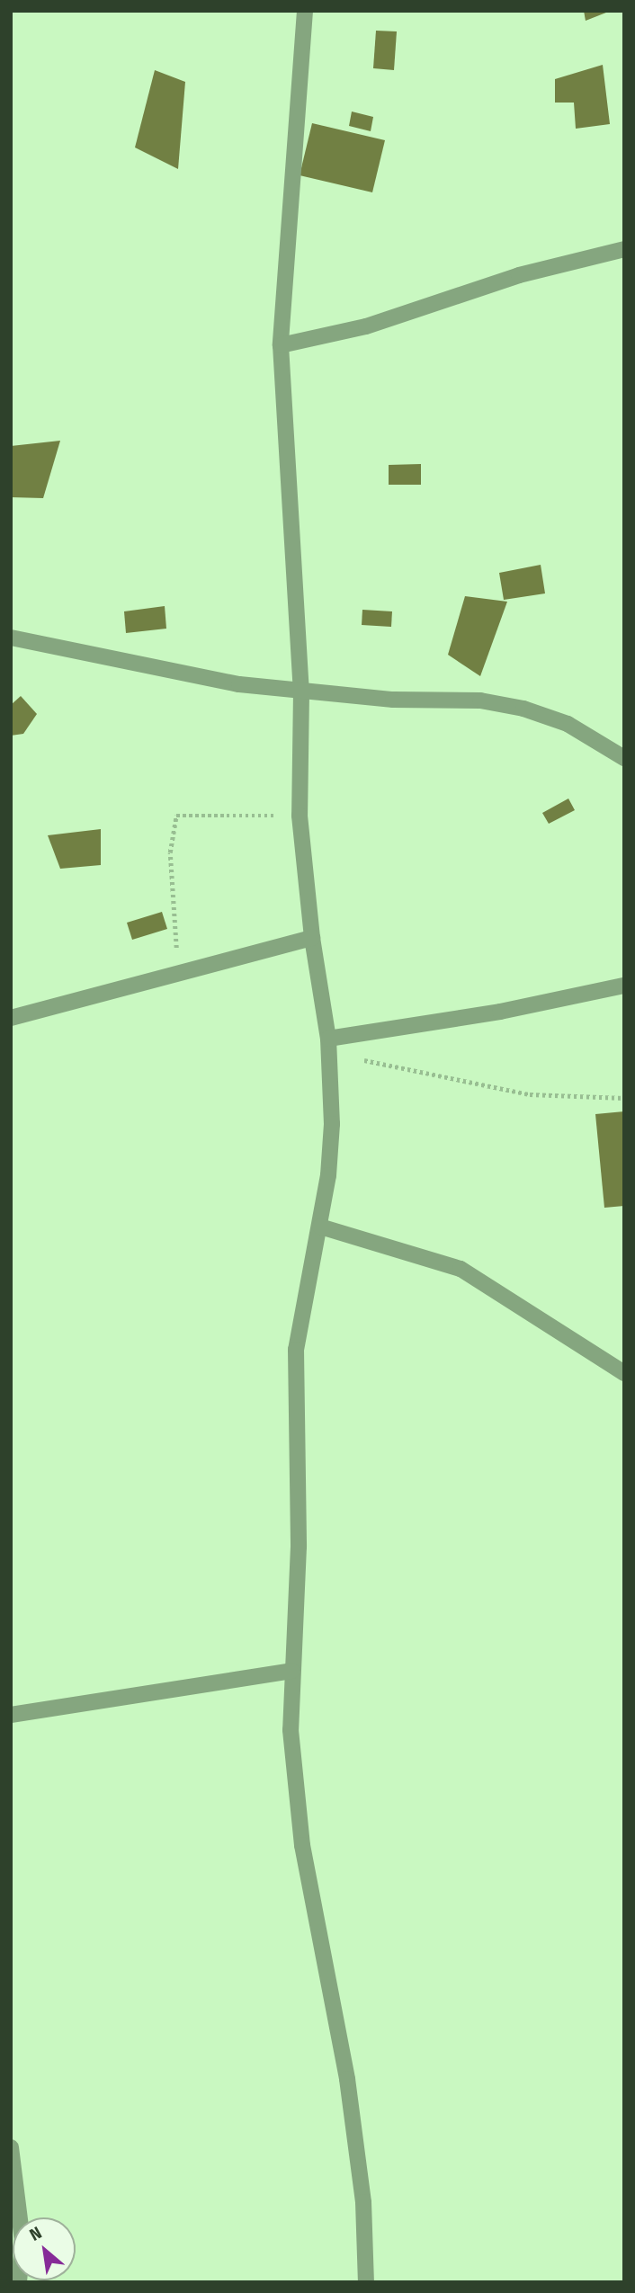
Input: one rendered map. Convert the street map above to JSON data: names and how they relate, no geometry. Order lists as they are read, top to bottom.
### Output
{
  "north": "top left"
}
